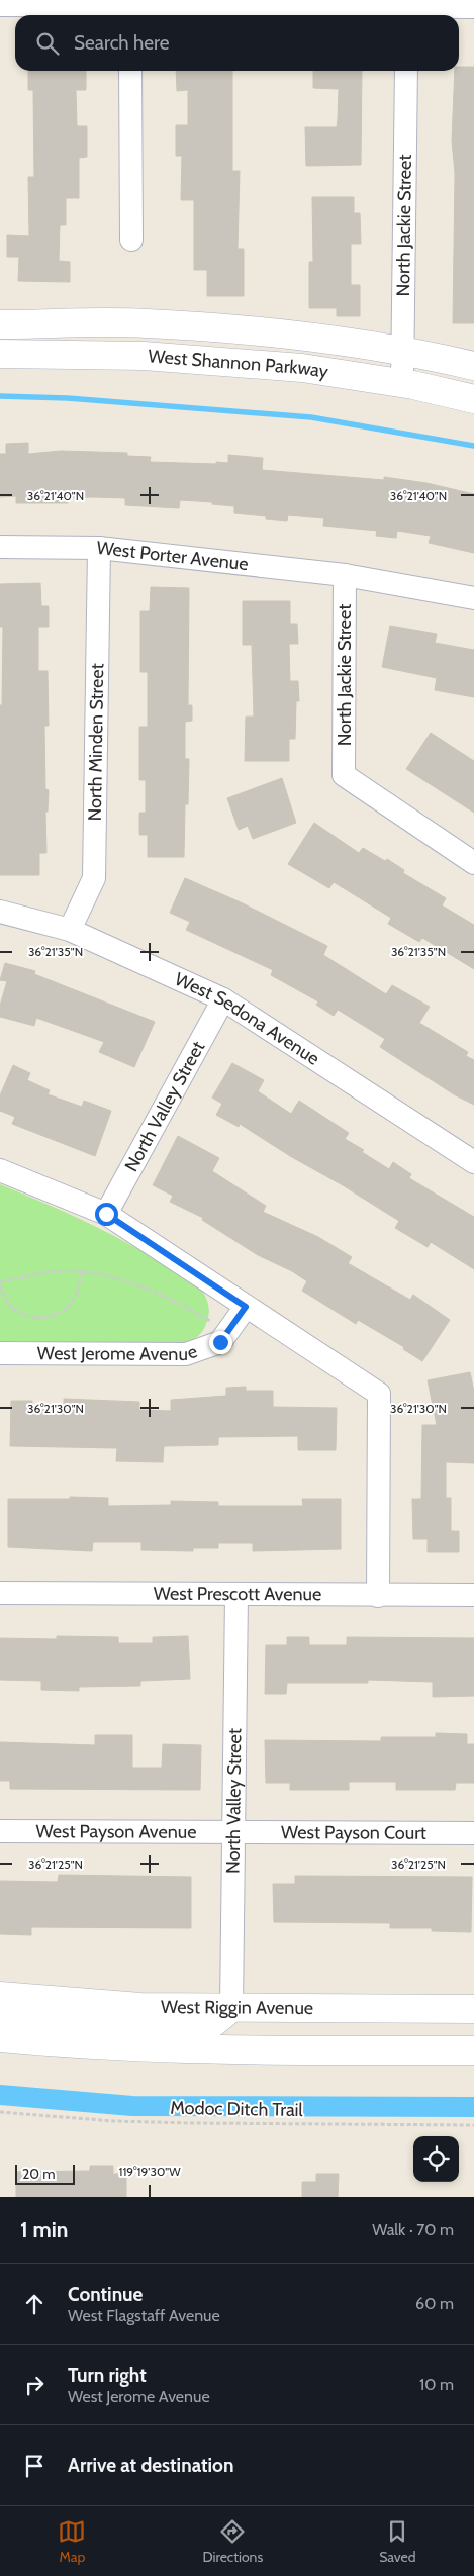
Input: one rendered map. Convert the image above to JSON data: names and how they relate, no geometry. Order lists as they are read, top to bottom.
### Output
{
  "streets": {
    "main road": ["West Shannon Parkway", "West Riggin Avenue"],
    "street": [
      "North Jackie Street",
      "West Porter Avenue",
      "North Minden Street",
      "West Sedona Avenue",
      "North Valley Street",
      "West Jerome Avenue",
      "West Prescott Avenue",
      "West Payson Avenue",
      "West Payson Court"
    ],
    "path": ["Modoc Ditch Trail"]
  },
  "crossings": [
    ["North Jackie Street", "West Shannon Parkway"],
    ["North Jackie Street", "West Porter Avenue"],
    ["West Porter Avenue", "North Minden Street"],
    ["North Minden Street", "West Sedona Avenue"],
    ["West Sedona Avenue", "North Valley Street"],
    ["North Valley Street", "West Prescott Avenue"],
    ["North Valley Street", "West Payson Avenue"],
    ["North Valley Street", "West Payson Court"],
    ["North Valley Street", "West Riggin Avenue"],
    ["West Payson Avenue", "West Payson Court"]
  ],
  "scale_bar": "20 m",
  "page": {
    "search": "Search here",
    "scale": "20 m",
    "heading": ["1 min", "Walk · 70 m"],
    "list": [
      ["Continue", "West Flagstaff Avenue", "60 m"],
      ["Turn right", "West Jerome Avenue", "10 m"],
      "Arrive at destination"
    ],
    "nav": ["Map", "Directions", "Saved"]
  },
  "coordinates": [
    "36°21'40\"N",
    "36°21'35\"N",
    "36°21'30\"N",
    "36°21'25\"N",
    "119°19'30\"W"
  ]
}
